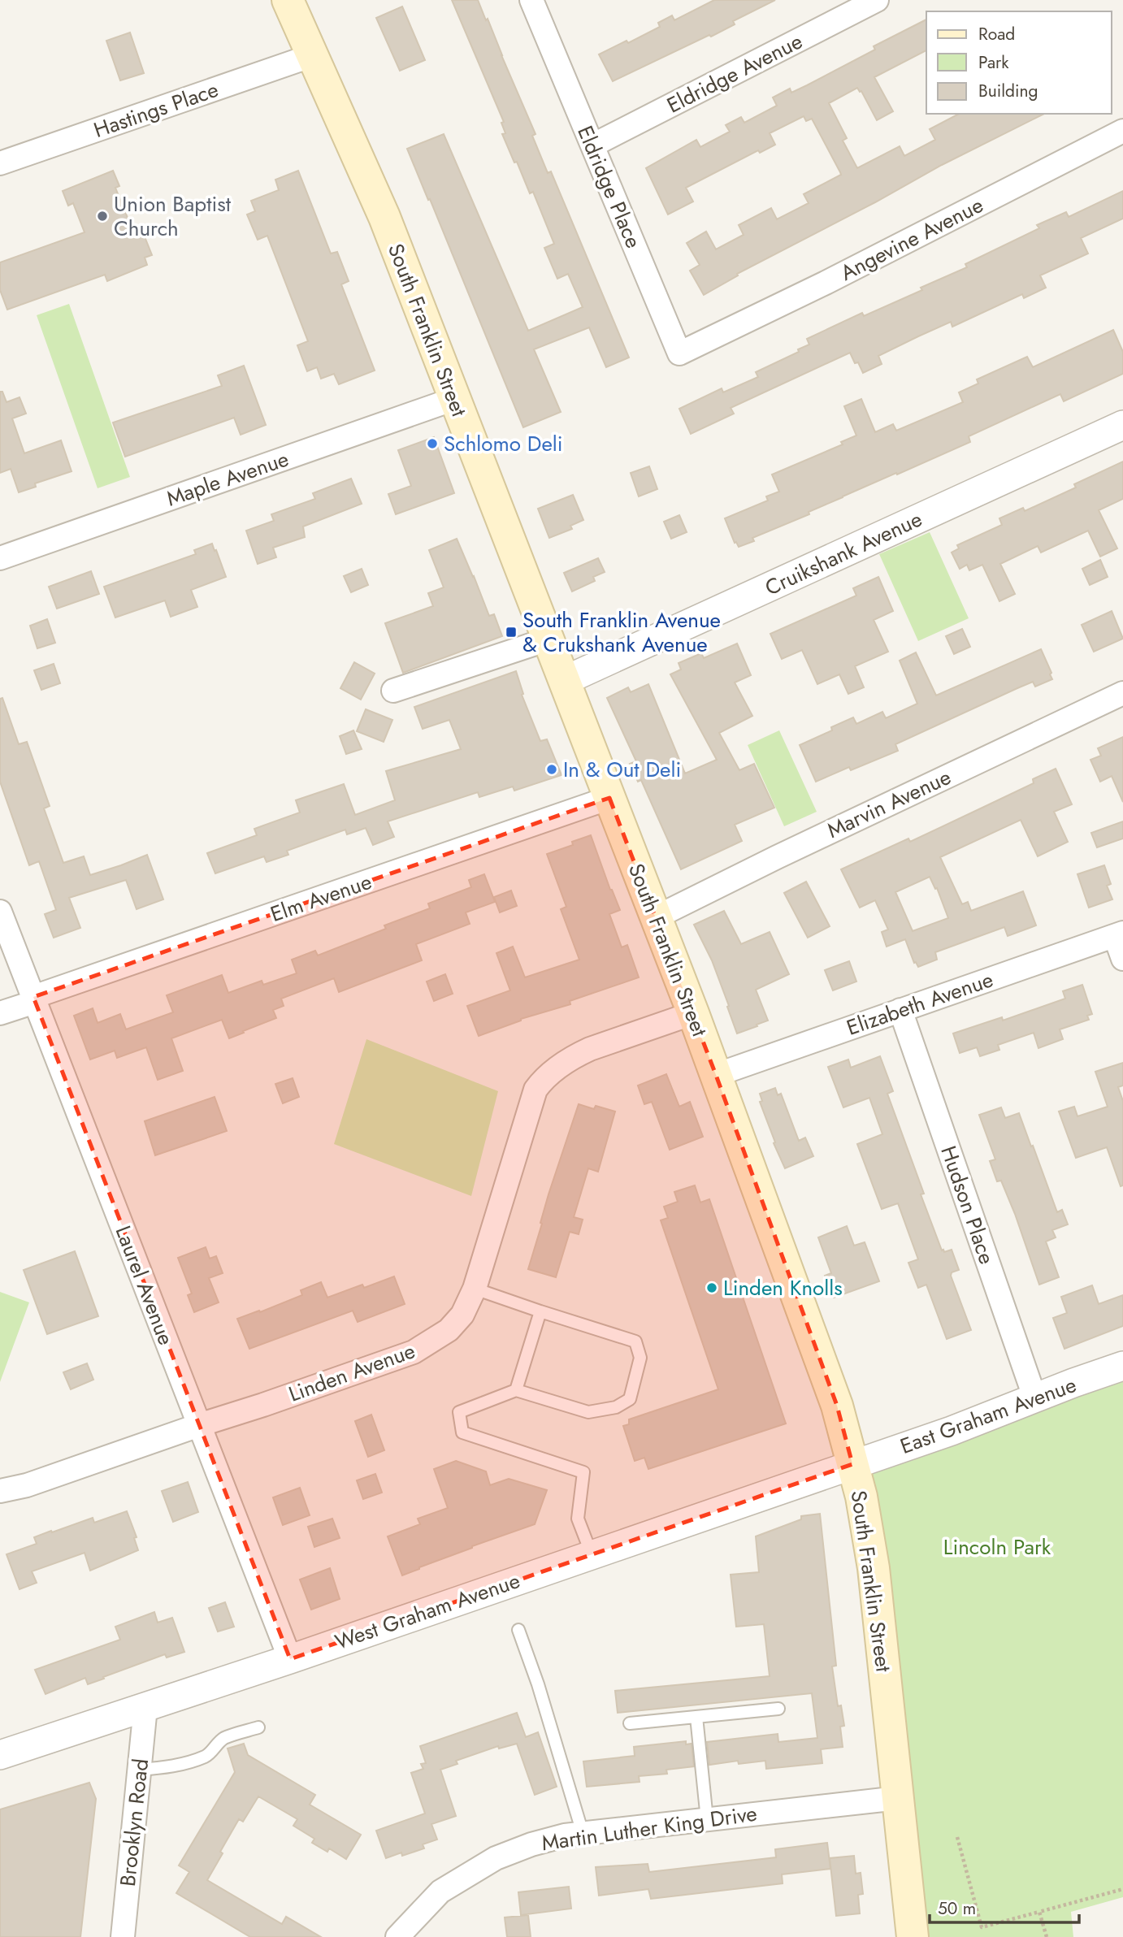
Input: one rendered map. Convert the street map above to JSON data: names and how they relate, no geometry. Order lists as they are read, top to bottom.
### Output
{
  "streets": {
    "main road": ["South Franklin Street"],
    "street": [
      "Eldridge Avenue",
      "Hastings Place",
      "Eldridge Place",
      "Angevine Avenue",
      "Maple Avenue",
      "Cruikshank Avenue",
      "Marvin Avenue",
      "Elm Avenue",
      "Elizabeth Avenue",
      "Hudson Place",
      "Laurel Avenue",
      "Linden Avenue",
      "East Graham Avenue",
      "West Graham Avenue",
      "Brooklyn Road",
      "Martin Luther King Drive"
    ]
  },
  "crossings": [
    ["Eldridge Avenue", "Eldridge Place"],
    ["Hastings Place", "South Franklin Street"],
    ["Eldridge Place", "Angevine Avenue"],
    ["South Franklin Street", "Maple Avenue"],
    ["South Franklin Street", "Cruikshank Avenue"],
    ["South Franklin Street", "Marvin Avenue"],
    ["South Franklin Street", "Elm Avenue"],
    ["South Franklin Street", "Elizabeth Avenue"],
    ["South Franklin Street", "Linden Avenue"],
    ["South Franklin Street", "East Graham Avenue"],
    ["South Franklin Street", "West Graham Avenue"],
    ["South Franklin Street", "Martin Luther King Drive"],
    ["Elm Avenue", "Laurel Avenue"],
    ["Elizabeth Avenue", "Hudson Place"],
    ["Hudson Place", "East Graham Avenue"],
    ["Laurel Avenue", "Linden Avenue"],
    ["Laurel Avenue", "West Graham Avenue"],
    ["East Graham Avenue", "West Graham Avenue"],
    ["West Graham Avenue", "Brooklyn Road"]
  ],
  "parks": ["Lincoln Park"],
  "places": {
    "other": [
      "Union Baptist Church",
      "Schlomo Deli",
      "In & Out Deli",
      "Linden Knolls"
    ],
    "transit": ["South Franklin Avenue & Crukshank Avenue"]
  },
  "legend": ["Road", "Park", "Building"],
  "scale_bar": "50 m"
}
